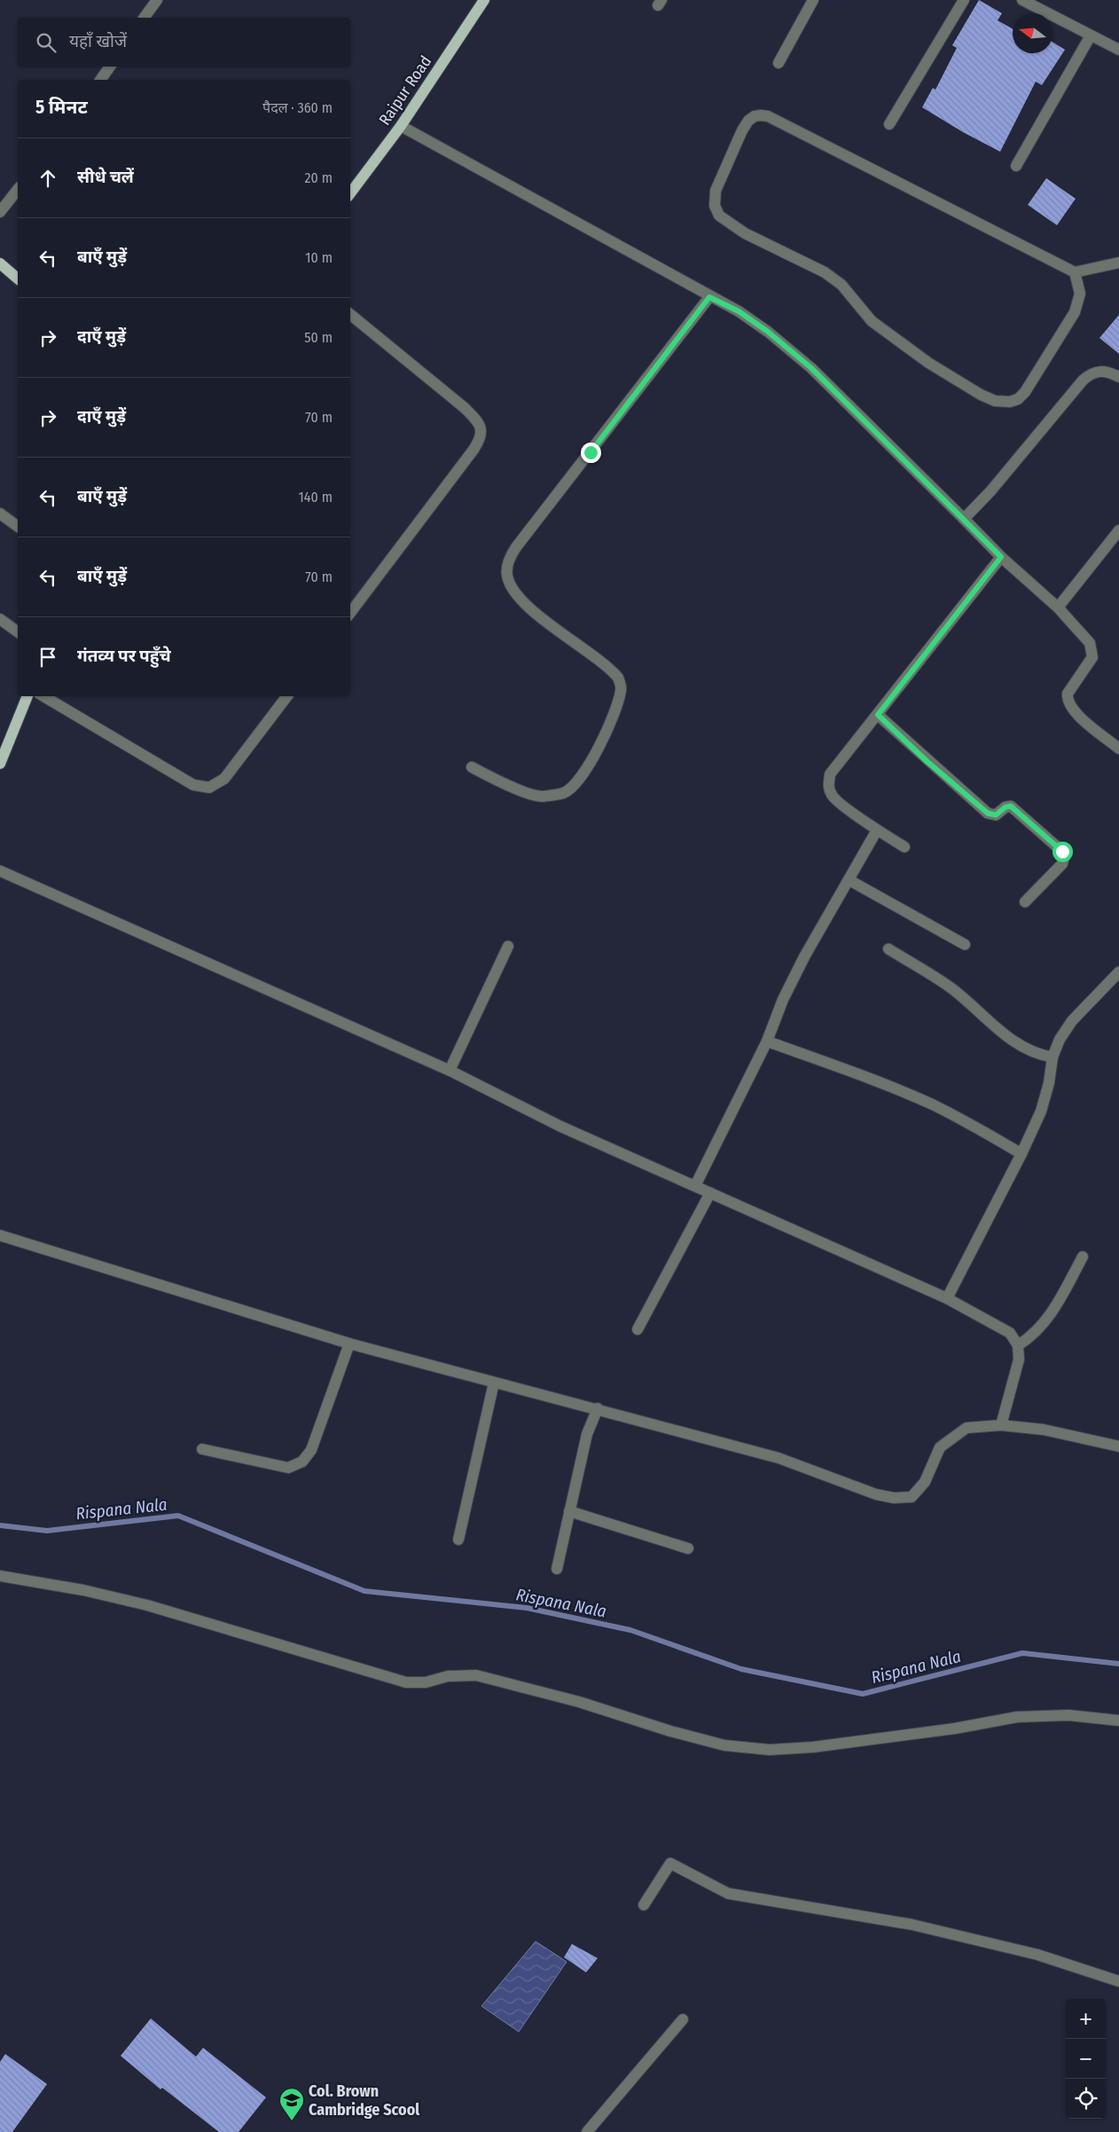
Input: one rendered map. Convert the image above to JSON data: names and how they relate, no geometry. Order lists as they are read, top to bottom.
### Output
{
  "streets": {
    "main road": ["Raipur Road"]
  },
  "water": ["Rispana Nala"],
  "places": {
    "school or university": ["Col. Brown Cambridge Scool"]
  },
  "north": "left",
  "page": {
    "search": "यहाँ खोजें",
    "heading": ["5 मिनट", "पैदल · 360 m"],
    "list": [
      ["सीधे चलें", "20 m"],
      ["बाएँ मुड़ें", "10 m"],
      ["दाएँ मुड़ें", "50 m"],
      ["दाएँ मुड़ें", "70 m"],
      ["बाएँ मुड़ें", "140 m"],
      ["बाएँ मुड़ें", "70 m"],
      "गंतव्य पर पहुँचे"
    ],
    "map_buttons": ["+", "−"]
  }
}
